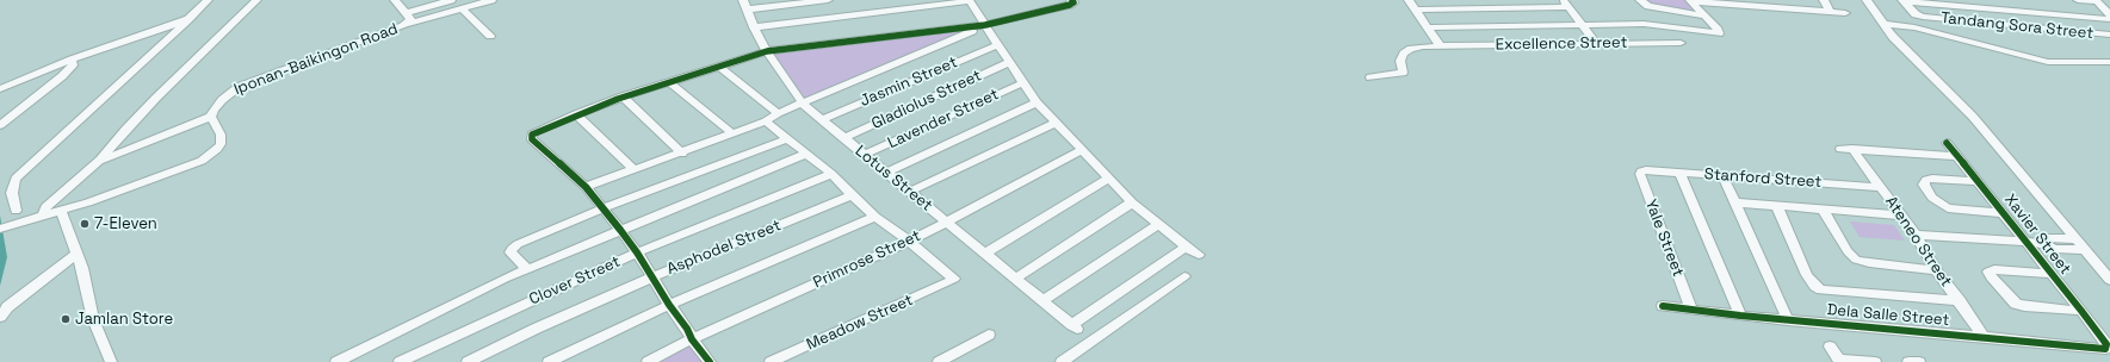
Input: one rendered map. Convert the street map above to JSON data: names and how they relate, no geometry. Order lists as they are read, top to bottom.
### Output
{
  "streets": {
    "street": [
      "Tandang Sora Street",
      "Excellence Street",
      "Iponan-Baikingon Road",
      "Jasmin Street",
      "Gladiolus Street",
      "Lavender Street",
      "Lotus Street",
      "Stanford Street",
      "Xavier Street",
      "Yale Street",
      "Ateneo Street",
      "Asphodel Street",
      "Primrose Street",
      "Clover Street",
      "Dela Salle Street",
      "Meadow Street"
    ]
  },
  "crossings": [
    ["Jasmin Street", "Lotus Street"],
    ["Gladiolus Street", "Lotus Street"],
    ["Lavender Street", "Lotus Street"],
    ["Lotus Street", "Primrose Street"],
    ["Stanford Street", "Yale Street"],
    ["Stanford Street", "Ateneo Street"],
    ["Xavier Street", "Ateneo Street"],
    ["Xavier Street", "Dela Salle Street"],
    ["Yale Street", "Dela Salle Street"],
    ["Ateneo Street", "Dela Salle Street"],
    ["Primrose Street", "Meadow Street"]
  ],
  "places": ["7-Eleven", "Jamlan Store"]
}
